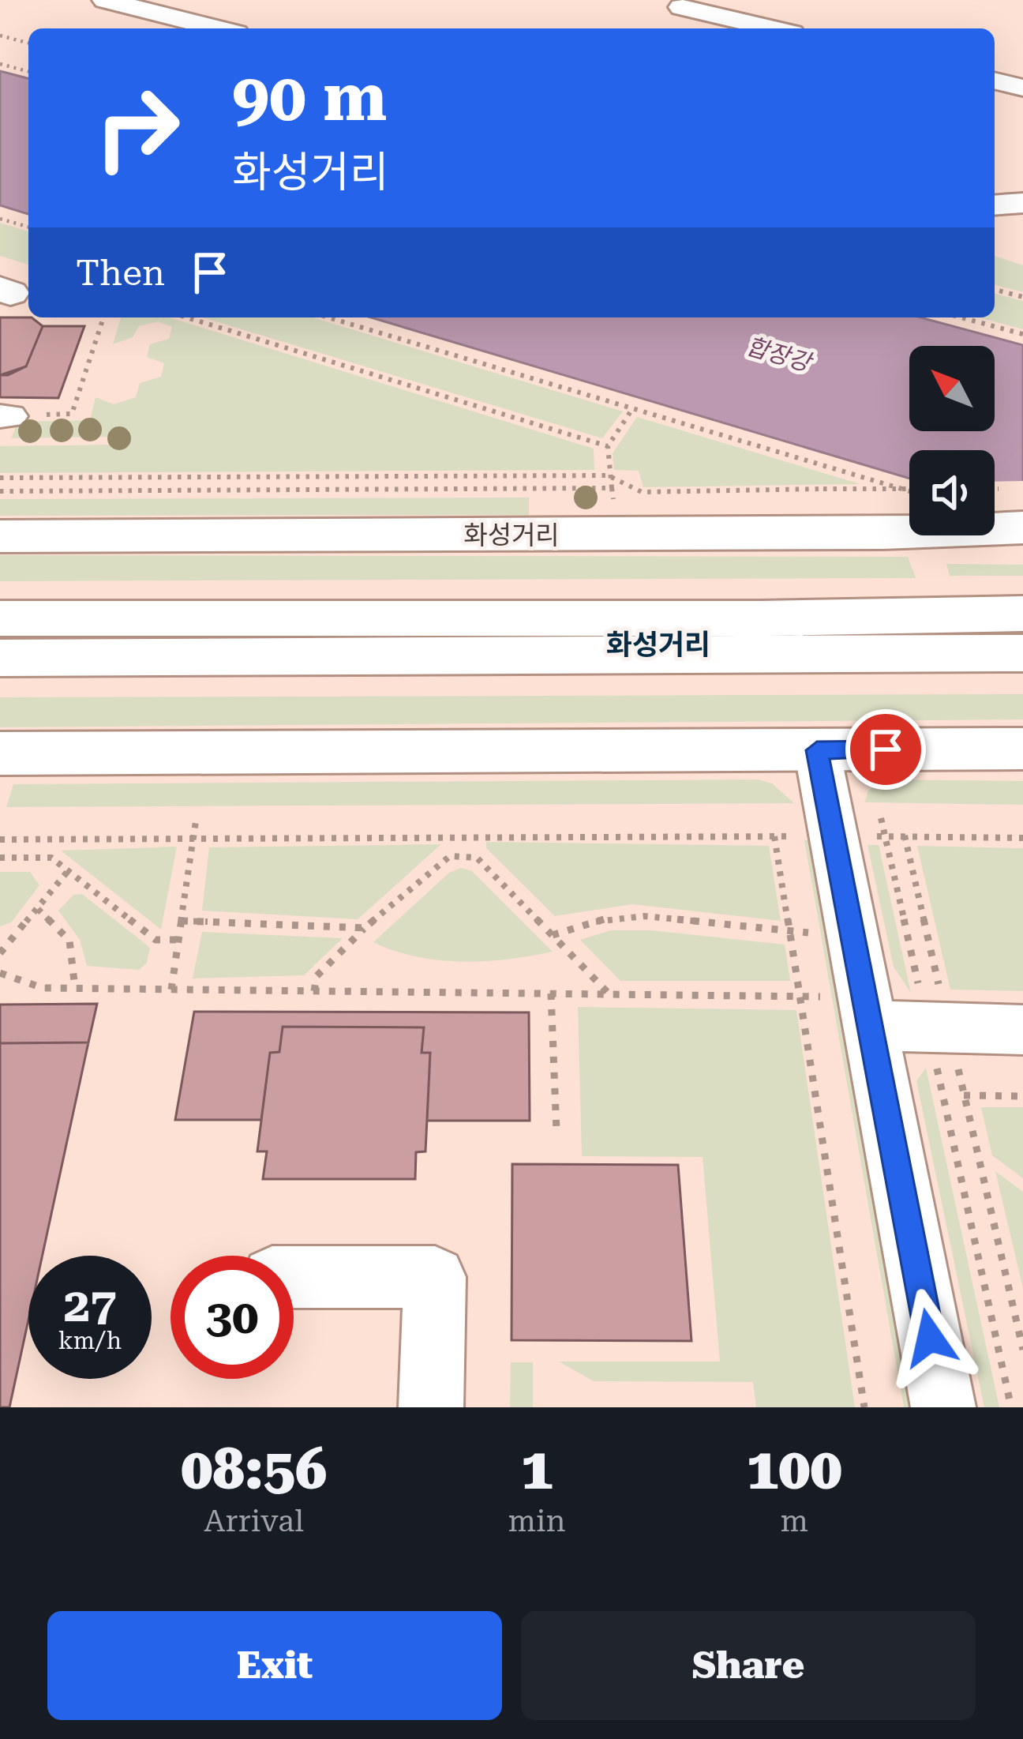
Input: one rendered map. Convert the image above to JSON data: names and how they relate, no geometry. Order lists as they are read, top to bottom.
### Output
{
  "streets": {
    "main road": ["화성거리"]
  },
  "districts": ["화성거리"],
  "water": ["합장강"],
  "north": "top left",
  "page": {
    "turn": ["90 m", "화성거리"],
    "then": "Then",
    "speed": "27 km/h",
    "limit": "30",
    "eta": [
      "08:56",
      "Arrival",
      "1",
      "min",
      "100",
      "m"
    ],
    "buttons": ["Exit", "Share"]
  }
}
